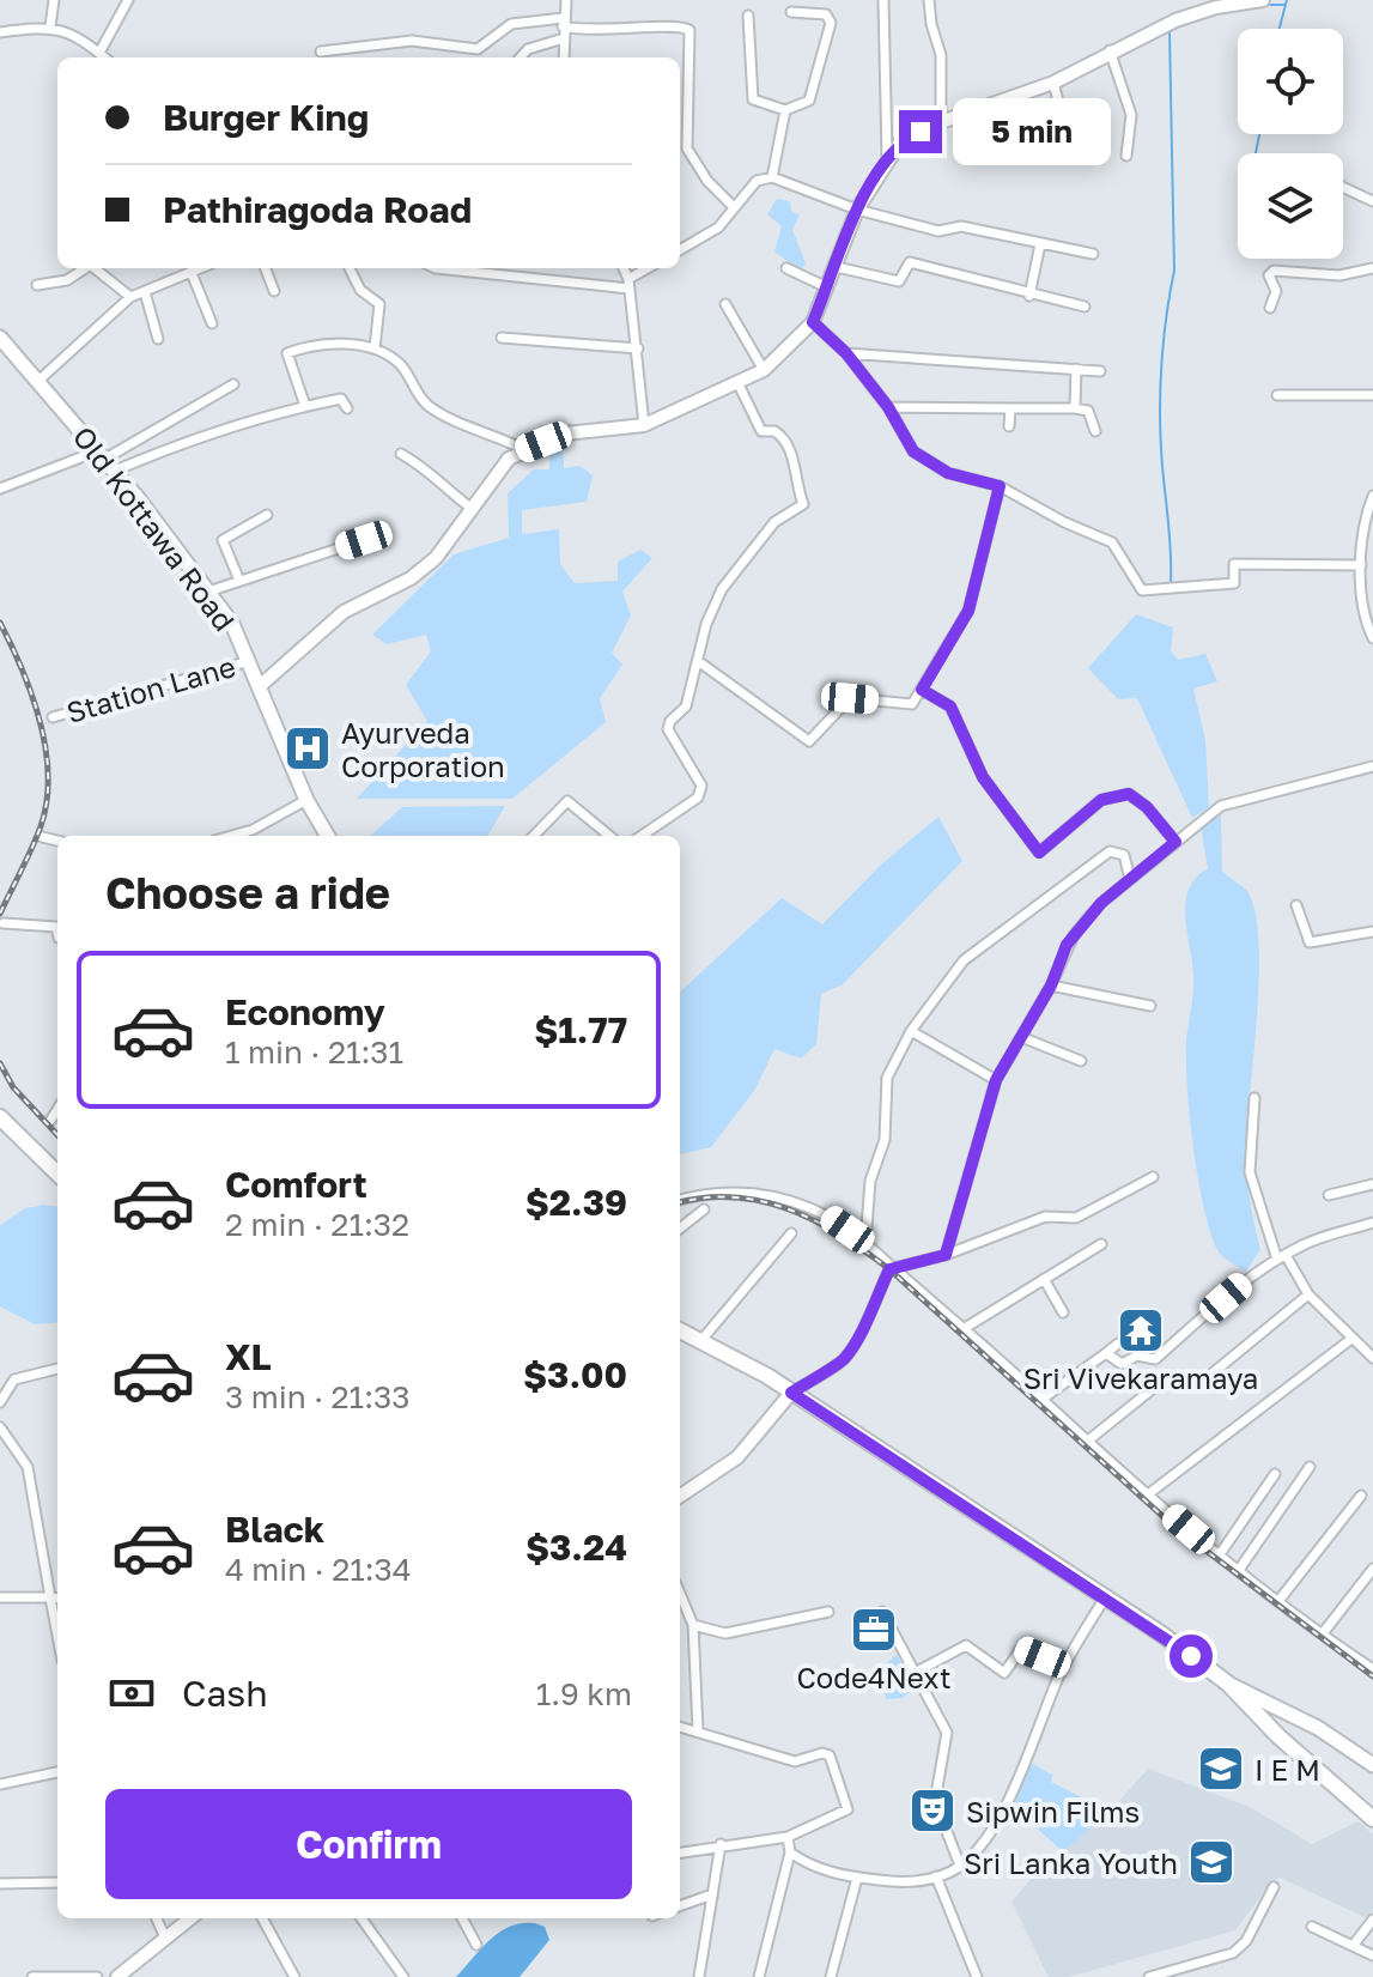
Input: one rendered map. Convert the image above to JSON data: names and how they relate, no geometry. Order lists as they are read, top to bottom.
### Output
{
  "streets": {
    "main road": ["Old Kottawa Road"],
    "street": ["Station Lane"]
  },
  "crossings": [
    ["Old Kottawa Road", "Station Lane"]
  ],
  "places": {
    "hospital": ["Ayurveda Corporation"],
    "temple": ["Sri Vivekaramaya"],
    "office": ["Code4Next"],
    "school or university": ["I E M", "Sri Lanka Youth"],
    "theatre": ["Sipwin Films"]
  },
  "page": {
    "banner": ["Burger King", "Pathiragoda Road"],
    "bubble": "5 min",
    "heading": "Choose a ride",
    "list": [
      {
        "name": "Economy",
        "note": "1 min · 21:31",
        "value": "$1.77"
      },
      {
        "name": "Comfort",
        "note": "2 min · 21:32",
        "value": "$2.39"
      },
      {
        "name": "XL",
        "note": "3 min · 21:33",
        "value": "$3.00"
      },
      {
        "name": "Black",
        "note": "4 min · 21:34",
        "value": "$3.24"
      }
    ],
    "pay": ["Cash", "1.9 km"],
    "buttons": "Confirm"
  }
}
